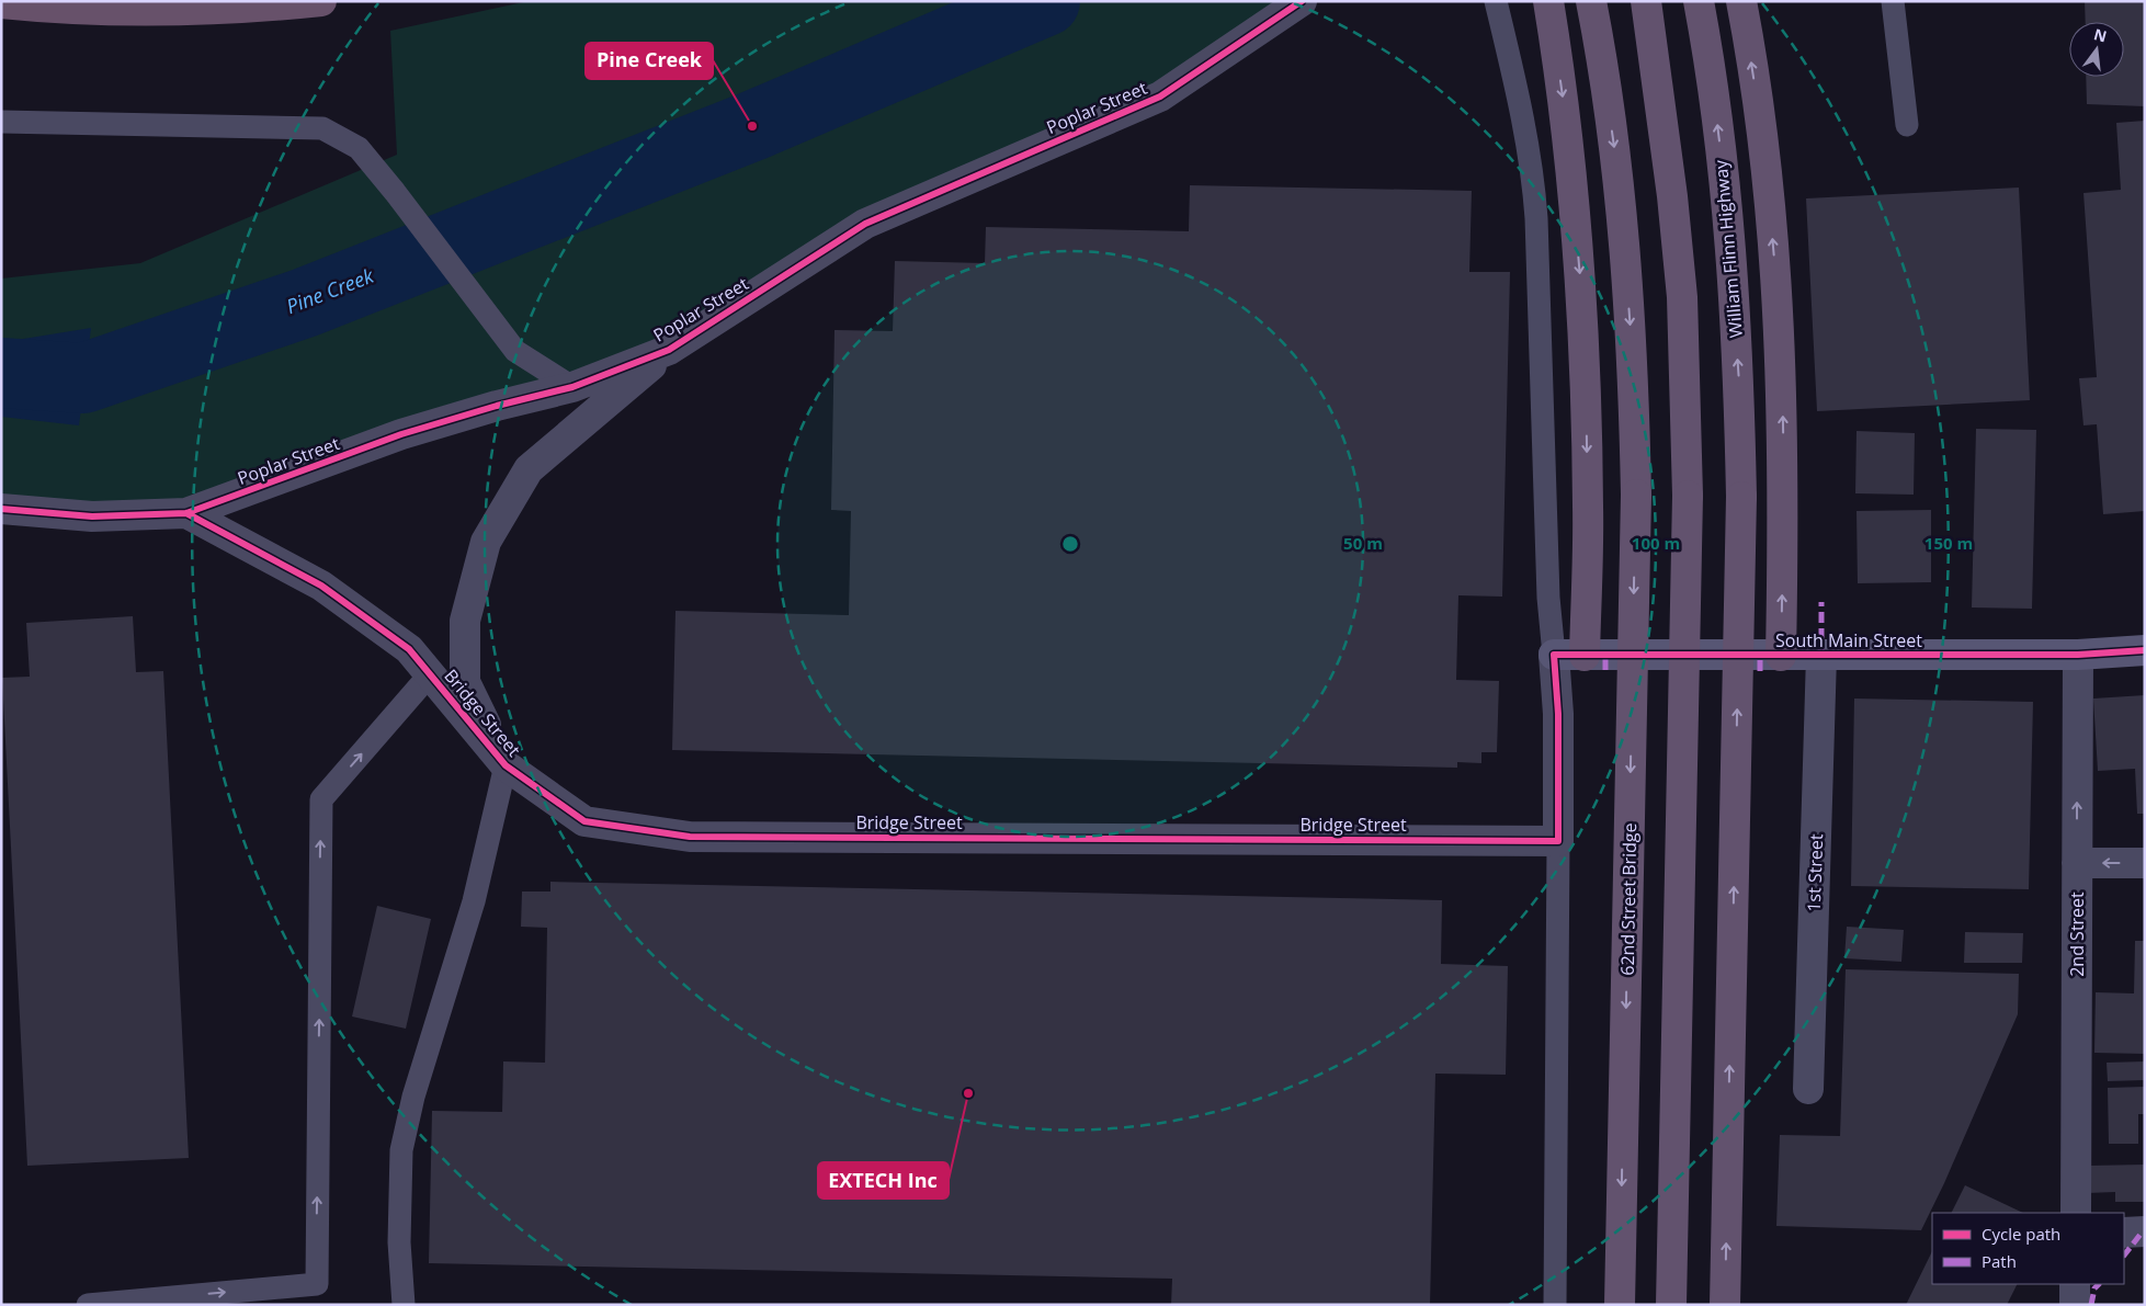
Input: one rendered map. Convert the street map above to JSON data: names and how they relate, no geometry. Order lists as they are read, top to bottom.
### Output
{
  "streets": {
    "highway": ["William Flinn Highway", "62nd Street Bridge"],
    "main road": ["South Main Street"],
    "street": [
      "Poplar Street",
      "Bridge Street",
      "1st Street",
      "2nd Street"
    ]
  },
  "crossings": [
    ["Poplar Street", "Bridge Street"],
    ["South Main Street", "1st Street"],
    ["South Main Street", "2nd Street"]
  ],
  "one_way": ["2nd Street"],
  "water": ["Pine Creek"],
  "places": ["Pine Creek", "EXTECH Inc"],
  "legend": ["Cycle path", "Path"],
  "north": "top",
  "rings": ["50 m", "100 m", "150 m"]
}
